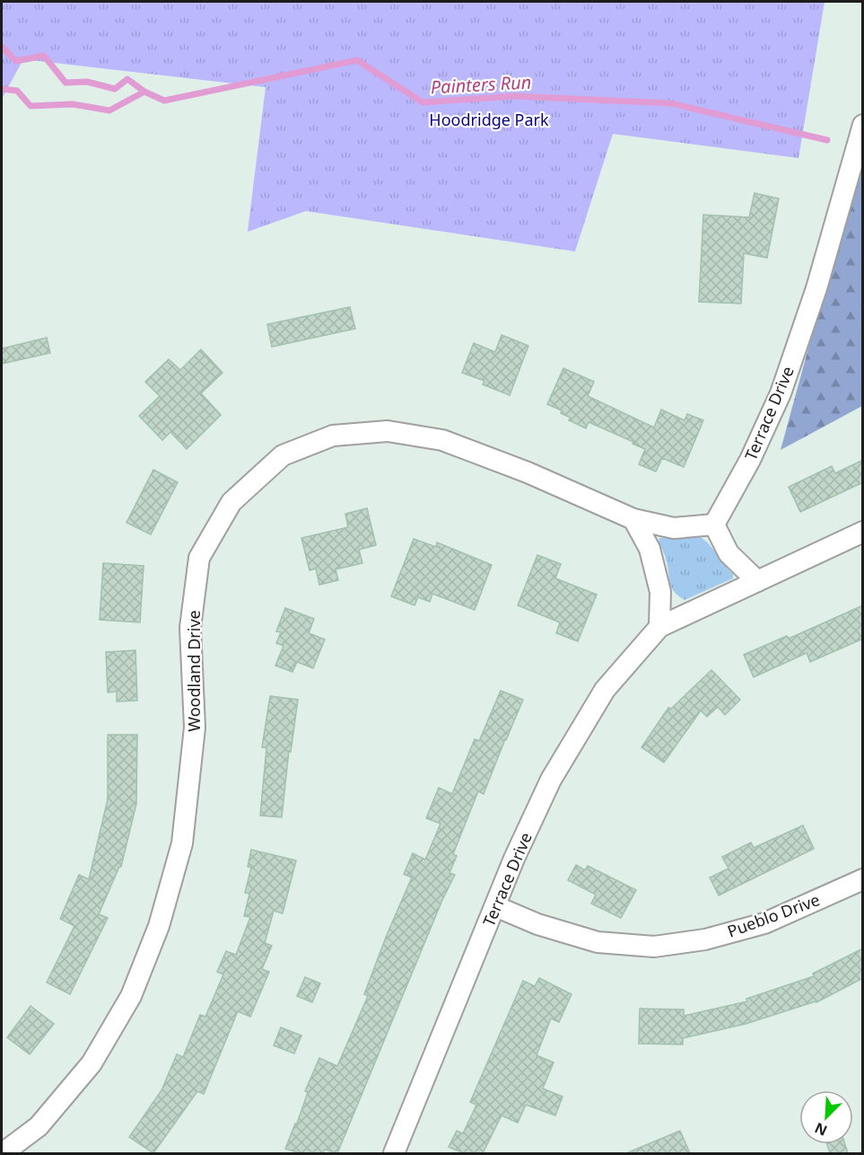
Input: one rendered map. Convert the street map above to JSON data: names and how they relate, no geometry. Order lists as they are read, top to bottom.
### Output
{
  "streets": {
    "street": ["Terrace Drive", "Woodland Drive", "Pueblo Drive"]
  },
  "crossings": [
    ["Terrace Drive", "Woodland Drive"],
    ["Terrace Drive", "Pueblo Drive"]
  ],
  "water": ["Painters Run"],
  "parks": ["Hoodridge Park"],
  "north": "bottom left"
}
